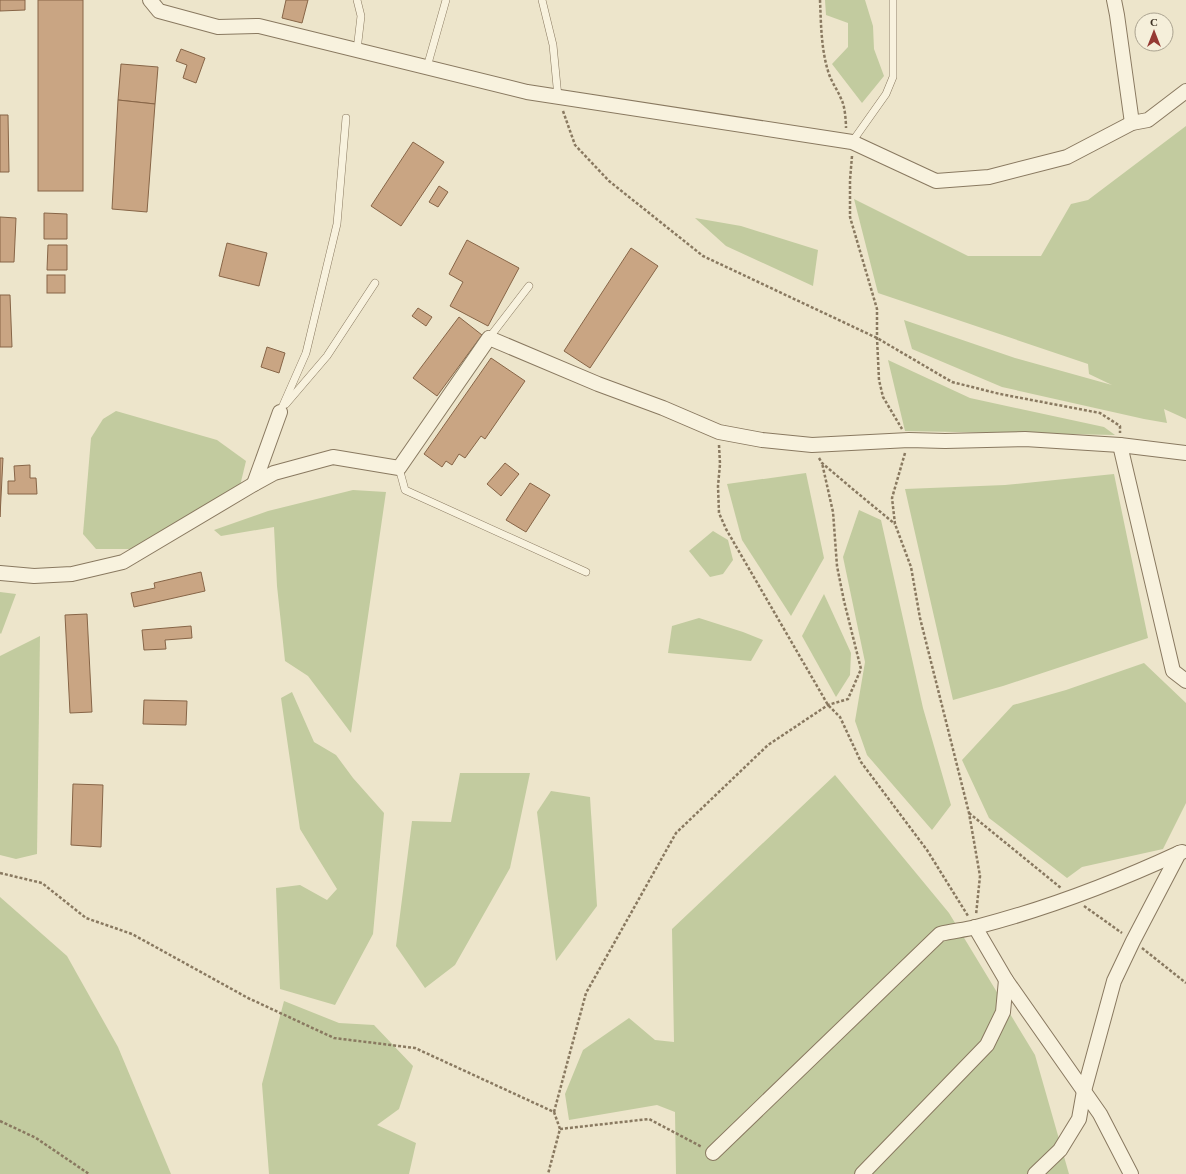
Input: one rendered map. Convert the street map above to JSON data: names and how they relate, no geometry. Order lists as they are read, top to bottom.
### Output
{
  "north": "top"
}
